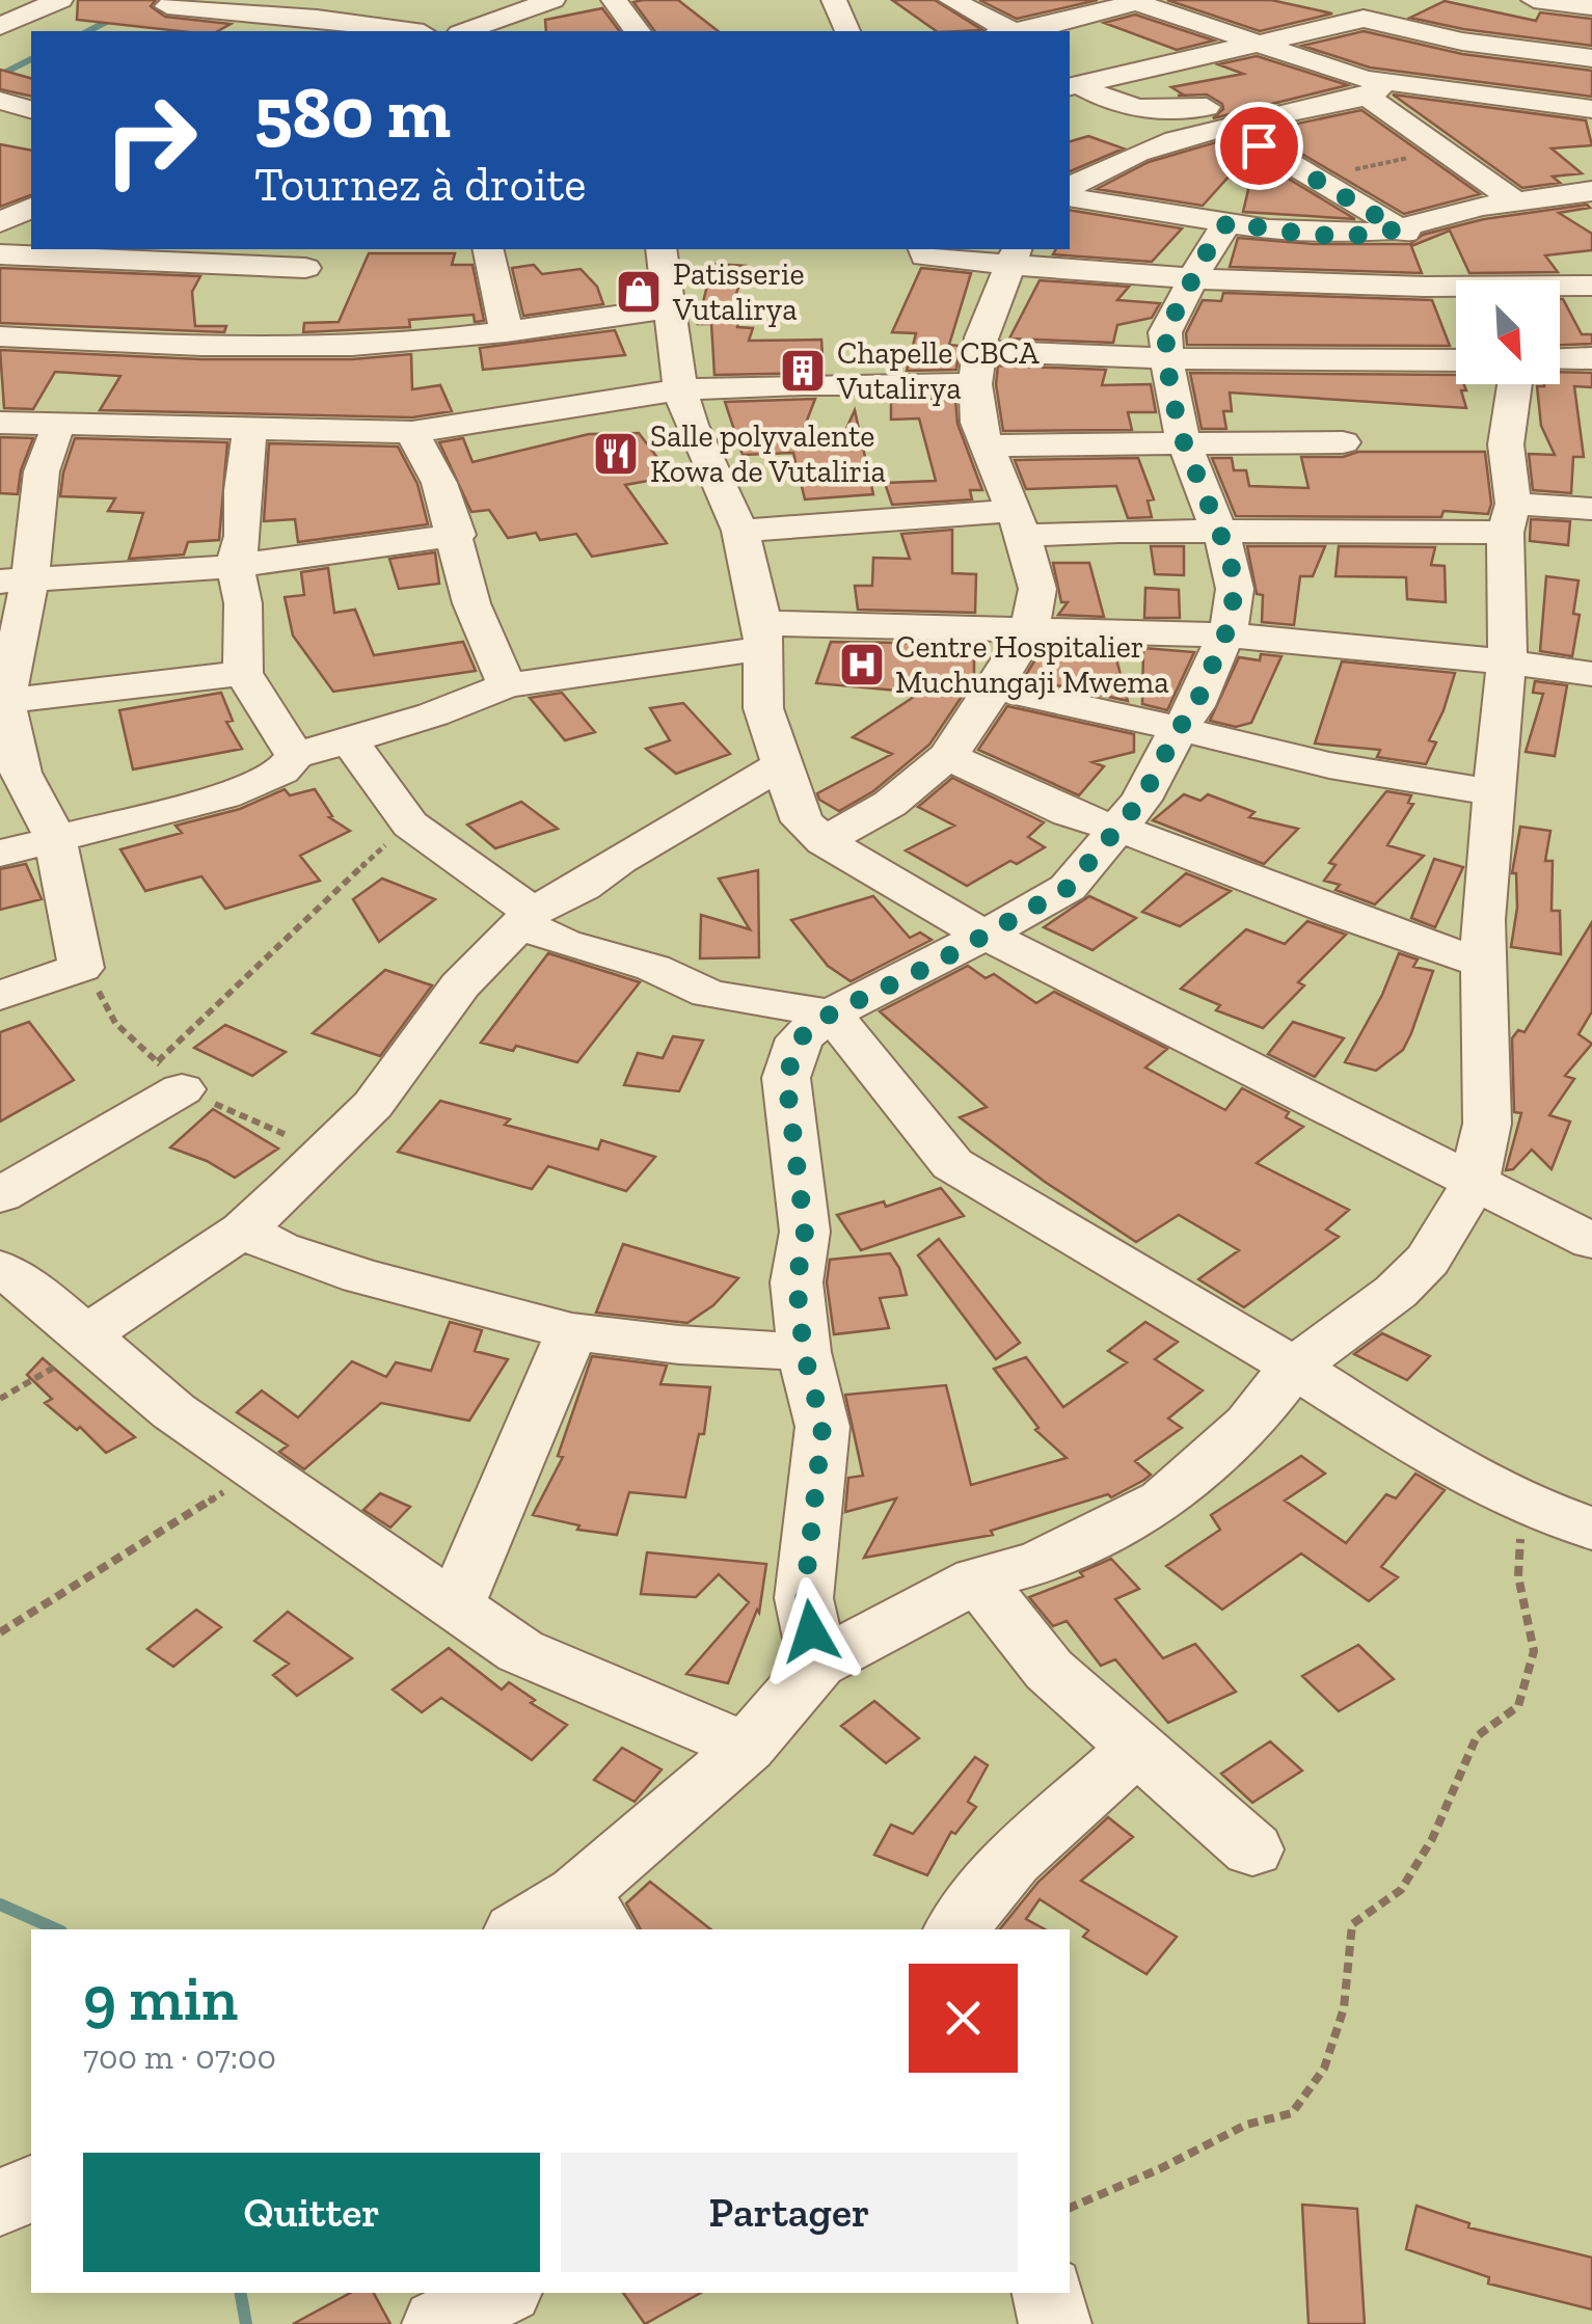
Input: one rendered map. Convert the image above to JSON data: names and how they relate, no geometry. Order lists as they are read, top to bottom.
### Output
{
  "places": {
    "shop": ["Patisserie Vutalirya"],
    "building": ["Chapelle CBCA Vutalirya"],
    "restaurant": ["Salle polyvalente Kowa de Vutaliria"],
    "hospital": ["Centre Hospitalier Muchungaji Mwema"]
  },
  "north": "bottom right",
  "page": {
    "turn": ["580 m", "Tournez à droite"],
    "heading": ["9 min", "700 m · 07:00"],
    "buttons": ["Quitter", "Partager"]
  }
}
